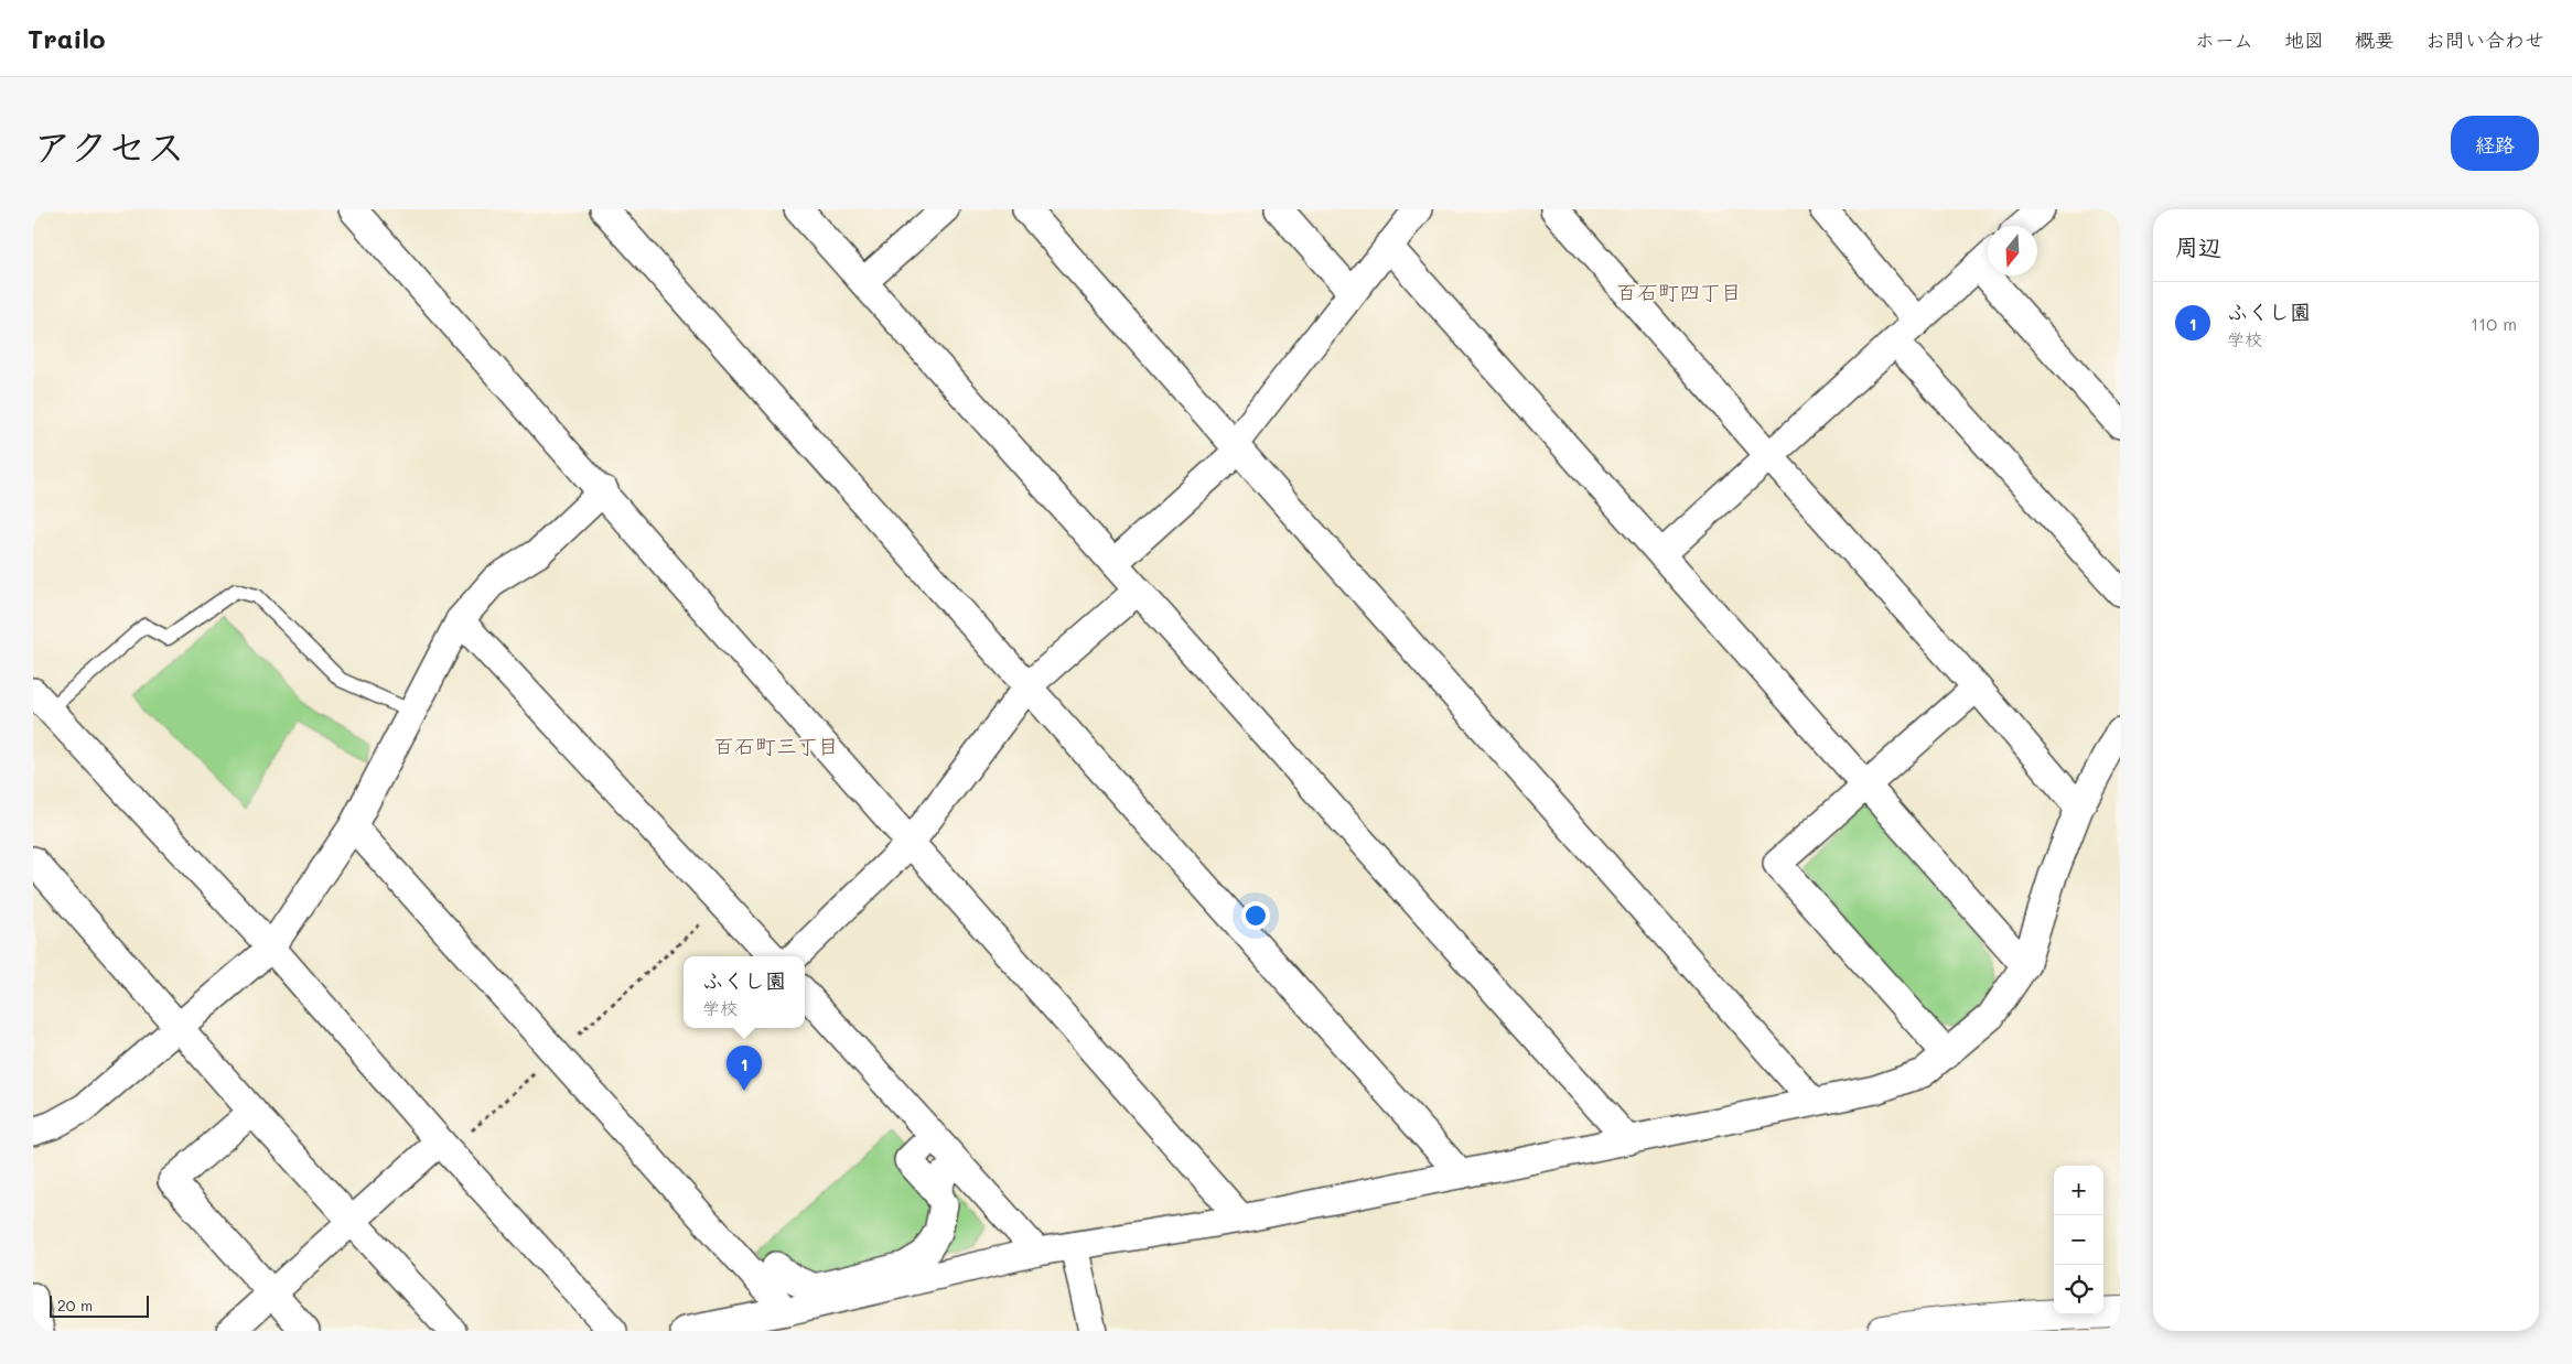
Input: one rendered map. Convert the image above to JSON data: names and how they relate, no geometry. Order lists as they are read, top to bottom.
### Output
{
  "districts": ["百石町四丁目", "百石町三丁目"],
  "scale_bar": "20 m",
  "north": "bottom",
  "page": {
    "header": "Trailo",
    "nav": [
      "ホーム",
      "地図",
      "概要",
      "お問い合わせ"
    ],
    "title": "アクセス",
    "buttons": "経路",
    "heading": "周辺",
    "list": [
      {
        "mark": "1",
        "name": "ふくし園",
        "note": "学校",
        "value": "110 m"
      }
    ],
    "popup": ["ふくし園", "学校"],
    "pins": "1",
    "map_buttons": ["+", "−"],
    "scale": "20 m"
  }
}
